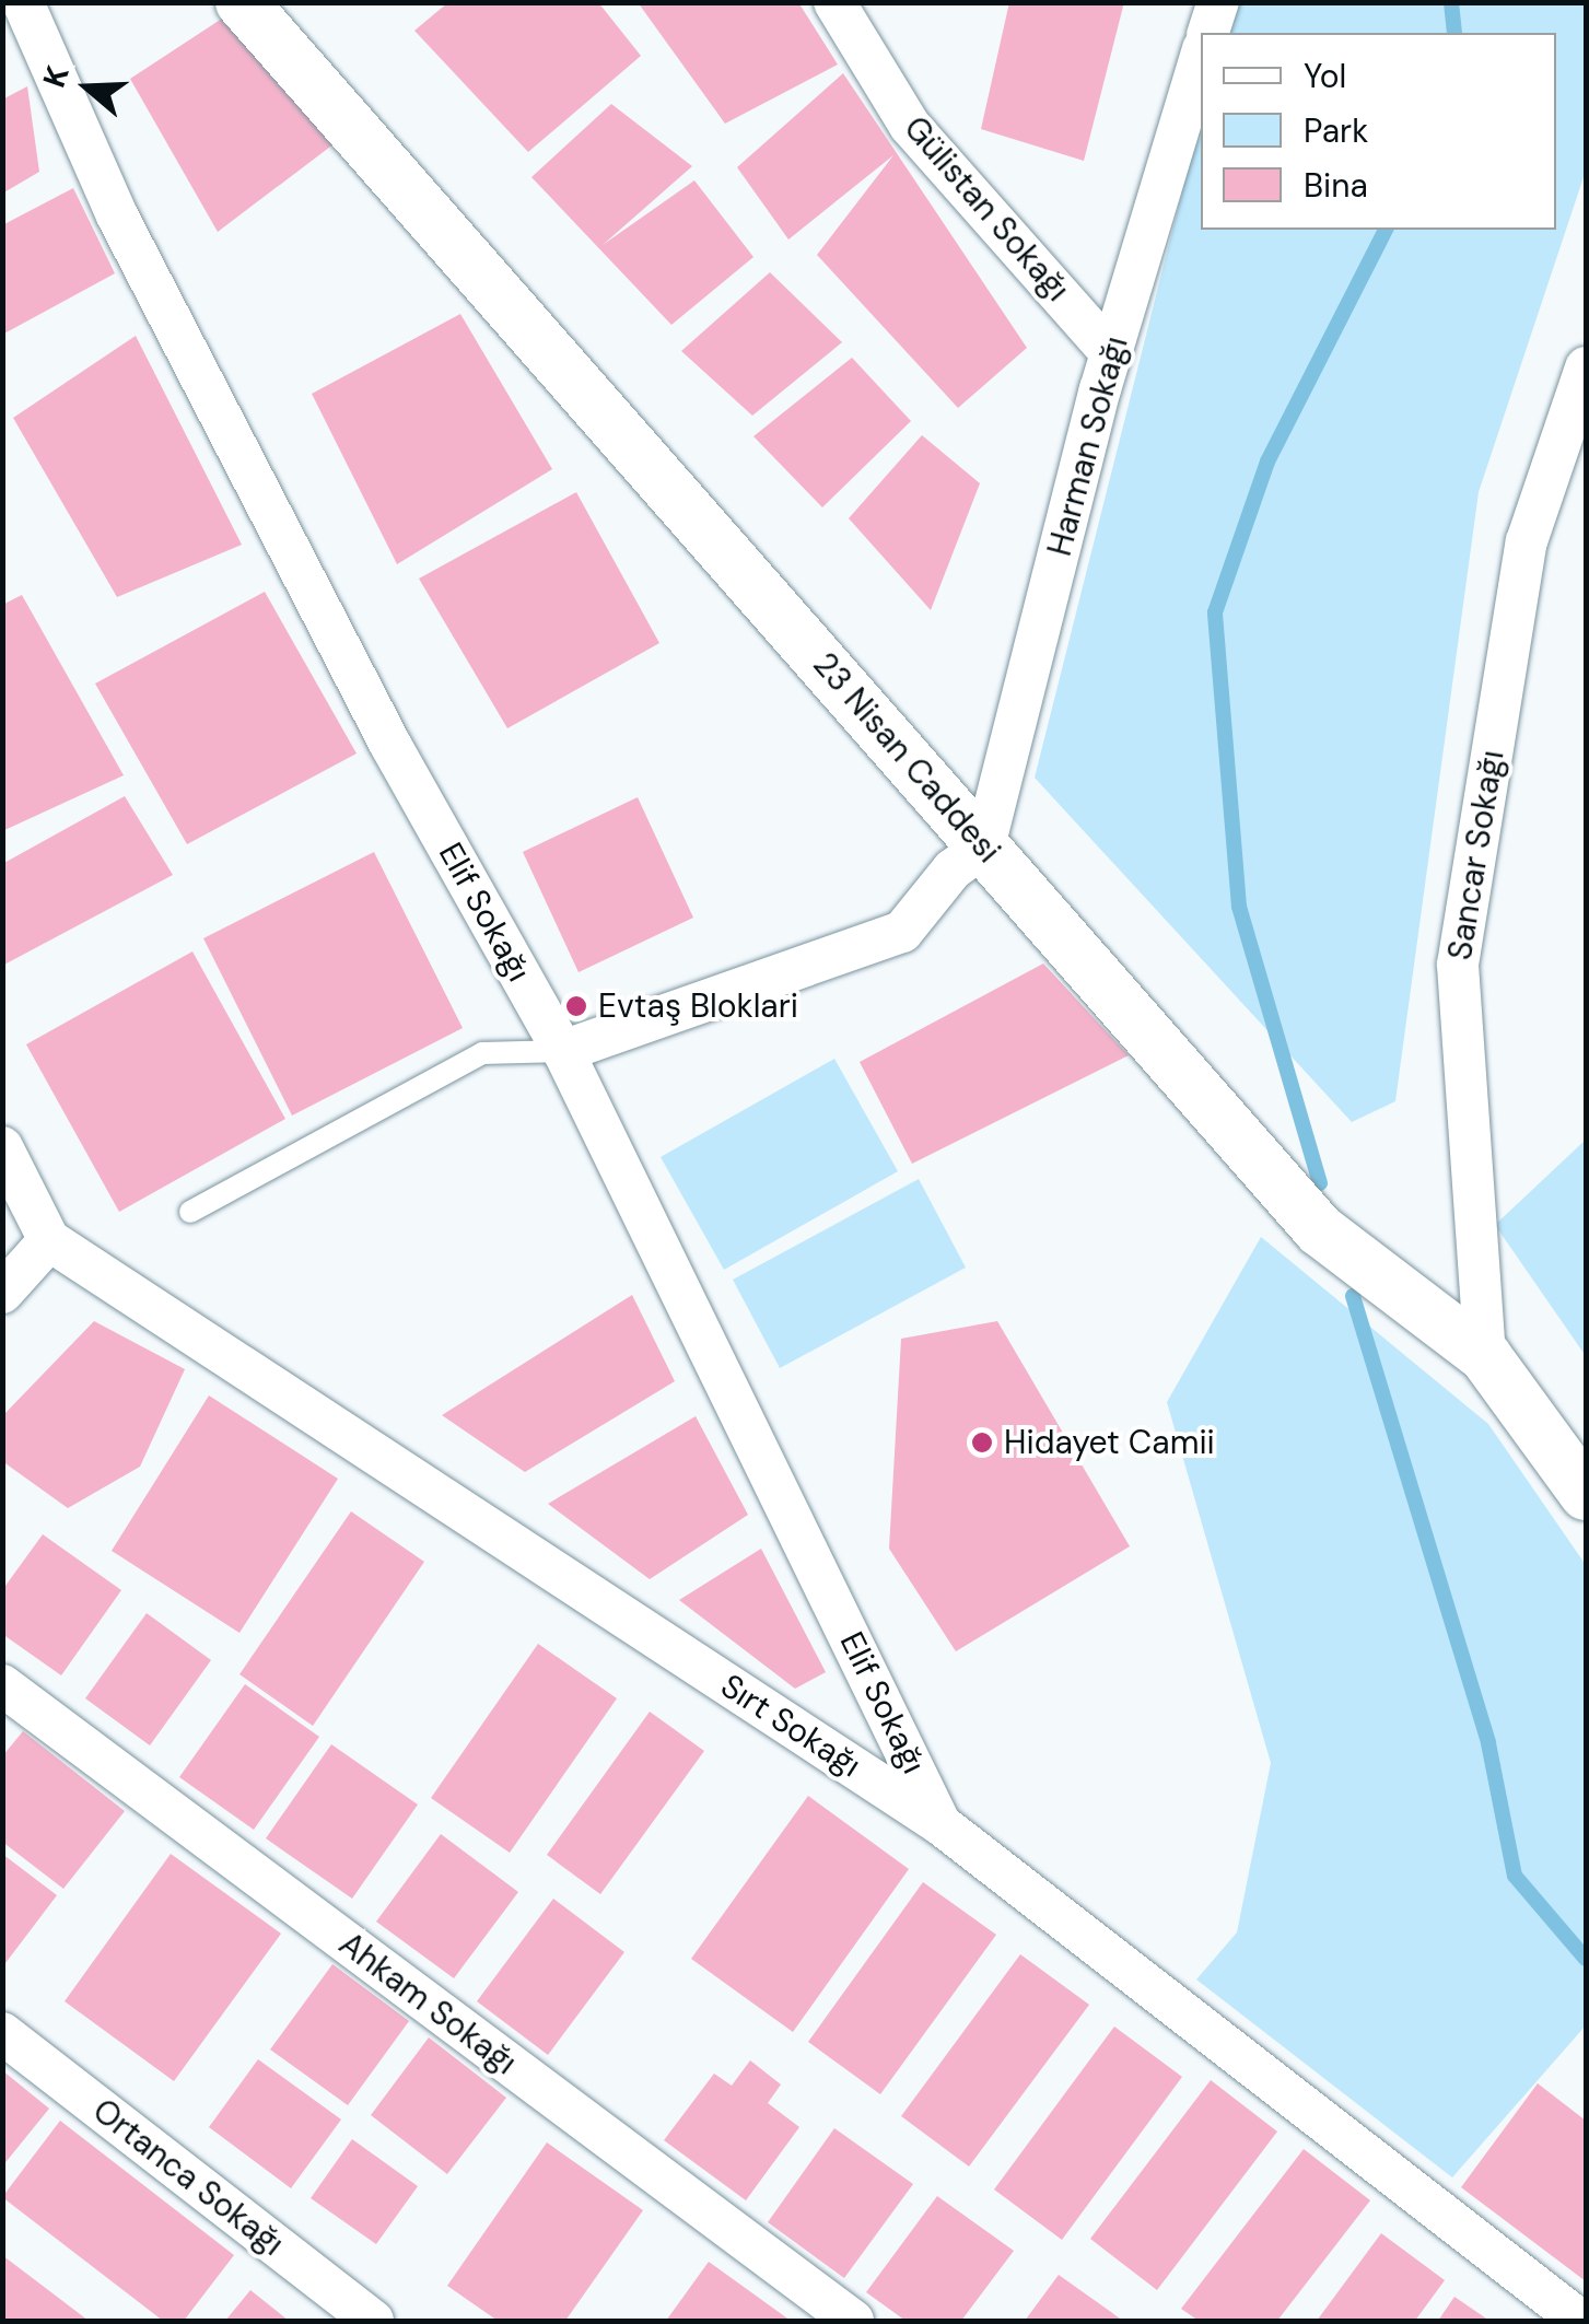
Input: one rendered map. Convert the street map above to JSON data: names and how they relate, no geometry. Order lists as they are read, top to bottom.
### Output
{
  "streets": {
    "street": [
      "Gülistan Sokağı",
      "Harman Sokağı",
      "23 Nisan Caddesi",
      "Sancar Sokağı",
      "Elif Sokağı",
      "Sırt Sokağı",
      "Ahkam Sokağı",
      "Ortanca Sokağı"
    ]
  },
  "crossings": [
    ["Gülistan Sokağı", "Harman Sokağı"],
    ["Harman Sokağı", "23 Nisan Caddesi"],
    ["23 Nisan Caddesi", "Sancar Sokağı"],
    ["Elif Sokağı", "Sırt Sokağı"]
  ],
  "places": ["Evtaş Bloklari", "Hidayet Camii"],
  "legend": ["Yol", "Park", "Bina"],
  "north": "left"
}
